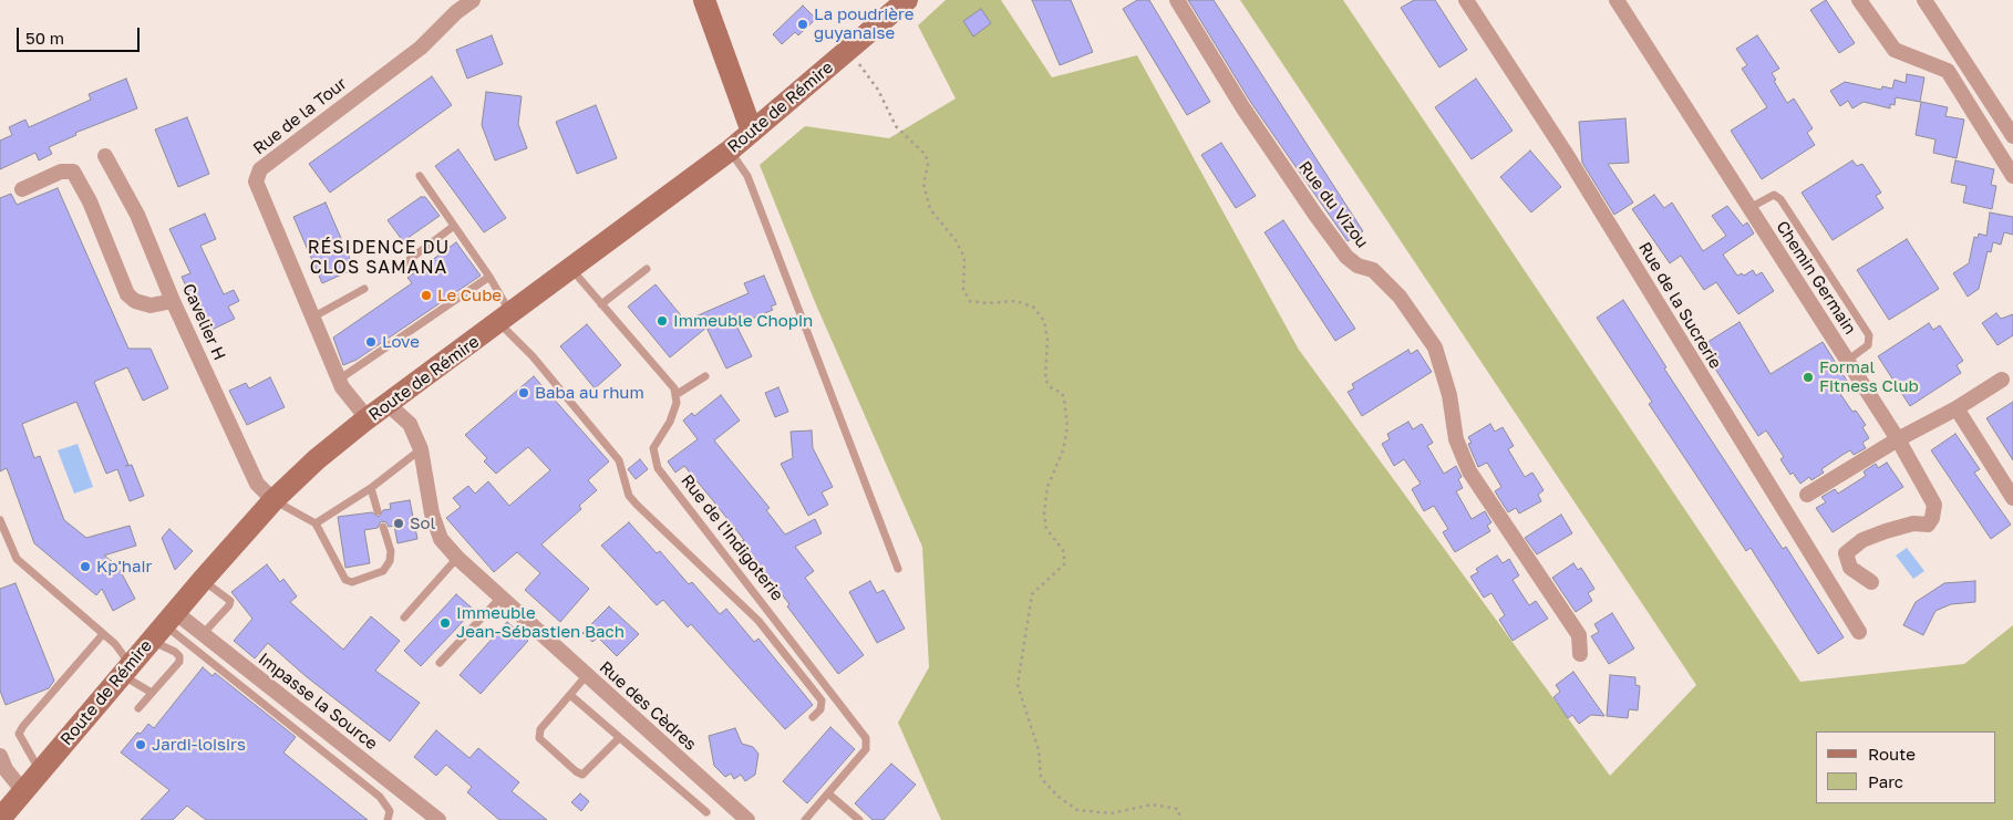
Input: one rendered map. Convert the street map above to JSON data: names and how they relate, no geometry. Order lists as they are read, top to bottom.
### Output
{
  "streets": {
    "main road": ["Route de Rémire"],
    "street": [
      "Rue de la Tour",
      "Rue du Vizou",
      "Chemin Germain",
      "Rue de la Sucrerie",
      "Cavelier H",
      "Impasse la Source",
      "Rue des Cèdres"
    ],
    "lane": ["Rue de l'Indigoterie"]
  },
  "crossings": [
    ["Route de Rémire", "Rue de la Tour"],
    ["Route de Rémire", "Cavelier H"],
    ["Route de Rémire", "Impasse la Source"],
    ["Route de Rémire", "Rue des Cèdres"]
  ],
  "districts": ["RÉSIDENCE DU CLOS SAMANA"],
  "places": [
    "La poudrière guyanaise",
    "Le Cube",
    "Immeuble Chopin",
    "Love",
    "Formal Fitness Club",
    "Baba au rhum",
    "Sol",
    "Kp'hair",
    "Immeuble Jean-Sébastien Bach",
    "Jardi-loisirs"
  ],
  "legend": ["Route", "Parc"],
  "scale_bar": "50 m"
}
